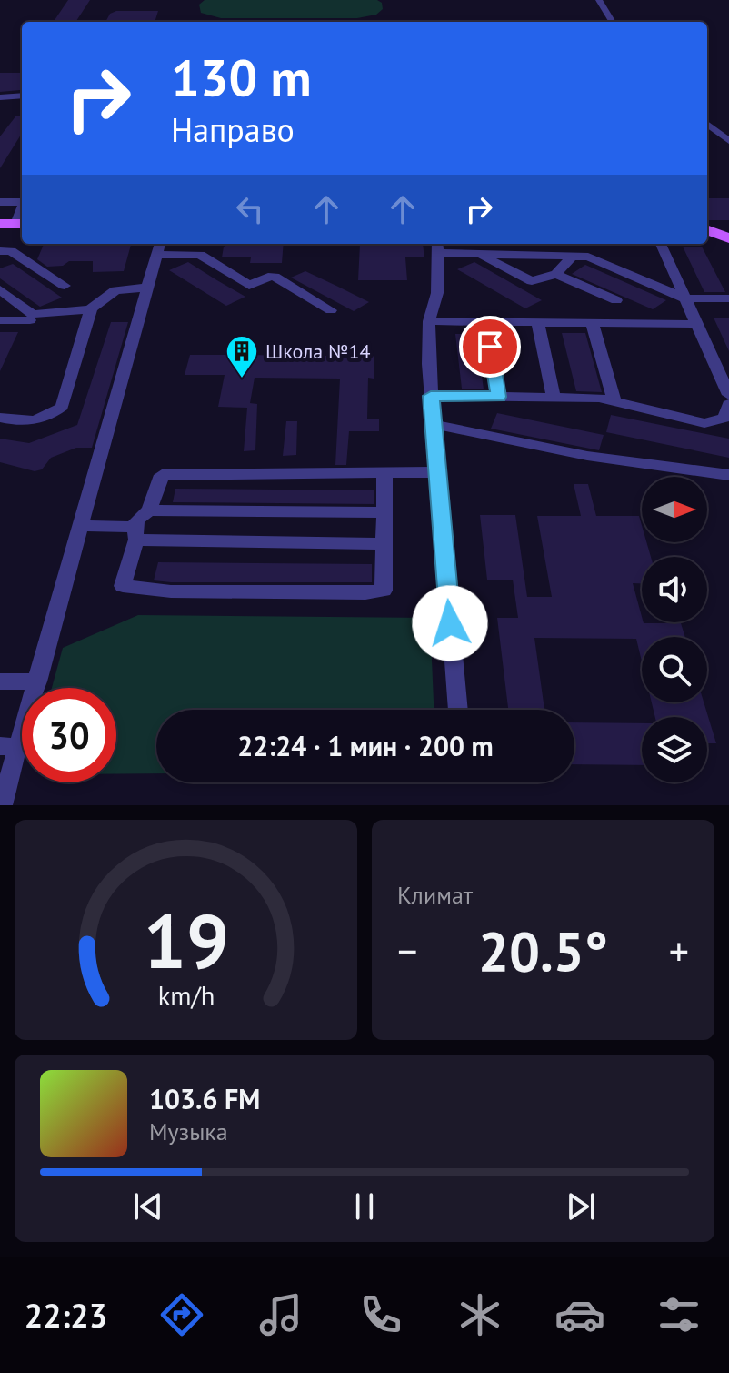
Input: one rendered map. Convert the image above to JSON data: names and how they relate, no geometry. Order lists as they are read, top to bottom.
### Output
{
  "places": {
    "building": ["Школа №14"]
  },
  "north": "right",
  "page": {
    "turn": ["130 m", "Направо"],
    "limit": "30",
    "trip": "22:24 · 1 мин · 200 m",
    "tile": "Климат",
    "heat": ["−", "20.5°", "+"],
    "song": ["103.6 FM", "Музыка"],
    "tabs": "22:23",
    "gauge": ["19", "km/h"]
  }
}
